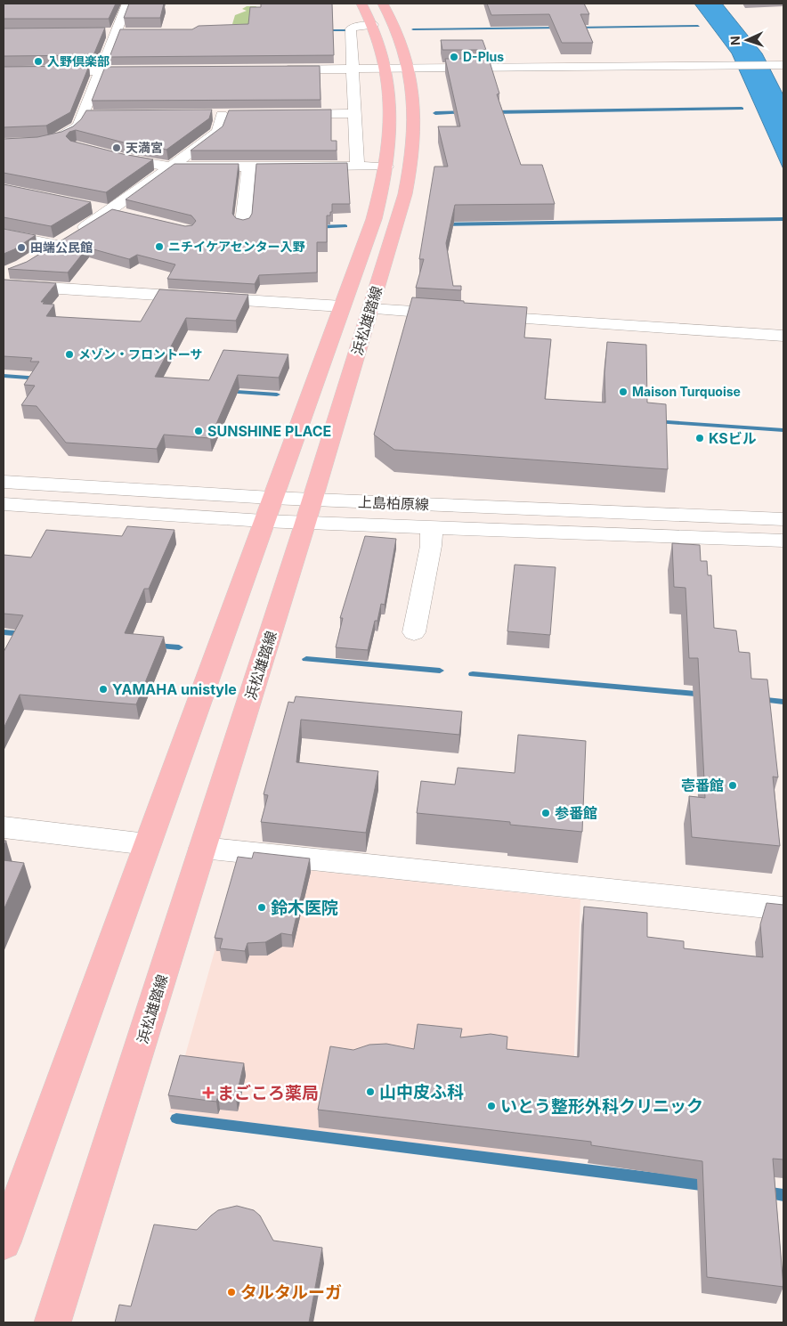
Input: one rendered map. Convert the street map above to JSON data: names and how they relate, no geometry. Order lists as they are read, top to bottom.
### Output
{
  "streets": {
    "main road": ["浜松雄踏線"],
    "street": ["上島柏原線"]
  },
  "crossings": [
    ["浜松雄踏線", "上島柏原線"]
  ],
  "places": {
    "other": [
      "D-Plus",
      "入野倶楽部",
      "天満宮",
      "ニチイケアセンター入野",
      "田端公民館",
      "メゾン・フロントーサ",
      "Maison Turquoise",
      "SUNSHINE PLACE",
      "KSビル",
      "YAMAHA unistyle",
      "壱番館",
      "参番館",
      "鈴木医院",
      "山中皮ふ科",
      "いとう整形外科クリニック",
      "タルタルーガ"
    ],
    "health": ["まごころ薬局"]
  },
  "north": "left"
}
